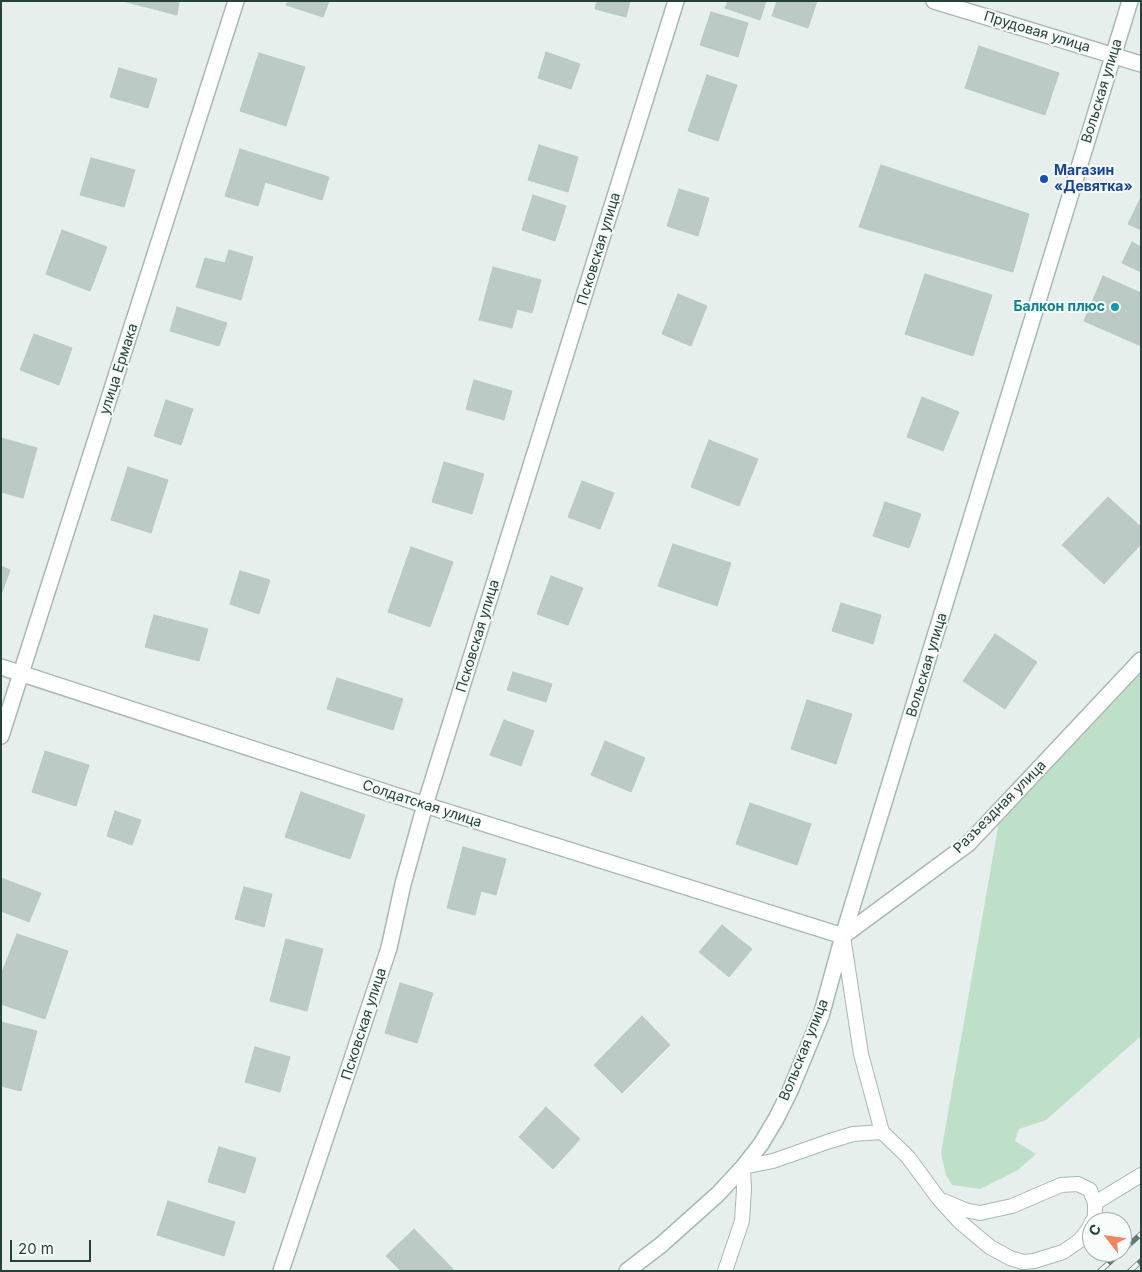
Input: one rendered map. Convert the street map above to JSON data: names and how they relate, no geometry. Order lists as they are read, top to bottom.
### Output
{
  "streets": {
    "street": [
      "Прудовая улица",
      "Вольская улица",
      "Псковская улица",
      "улица Ермака",
      "Солдатская улица",
      "Разъездная улица"
    ]
  },
  "crossings": [
    ["Прудовая улица", "Вольская улица"],
    ["Вольская улица", "Солдатская улица"],
    ["Вольская улица", "Разъездная улица"],
    ["Псковская улица", "Солдатская улица"],
    ["улица Ермака", "Солдатская улица"],
    ["Солдатская улица", "Разъездная улица"]
  ],
  "places": ["Магазин «Девятка»", "Балкон плюс"],
  "scale_bar": "20 m",
  "north": "top left"
}
